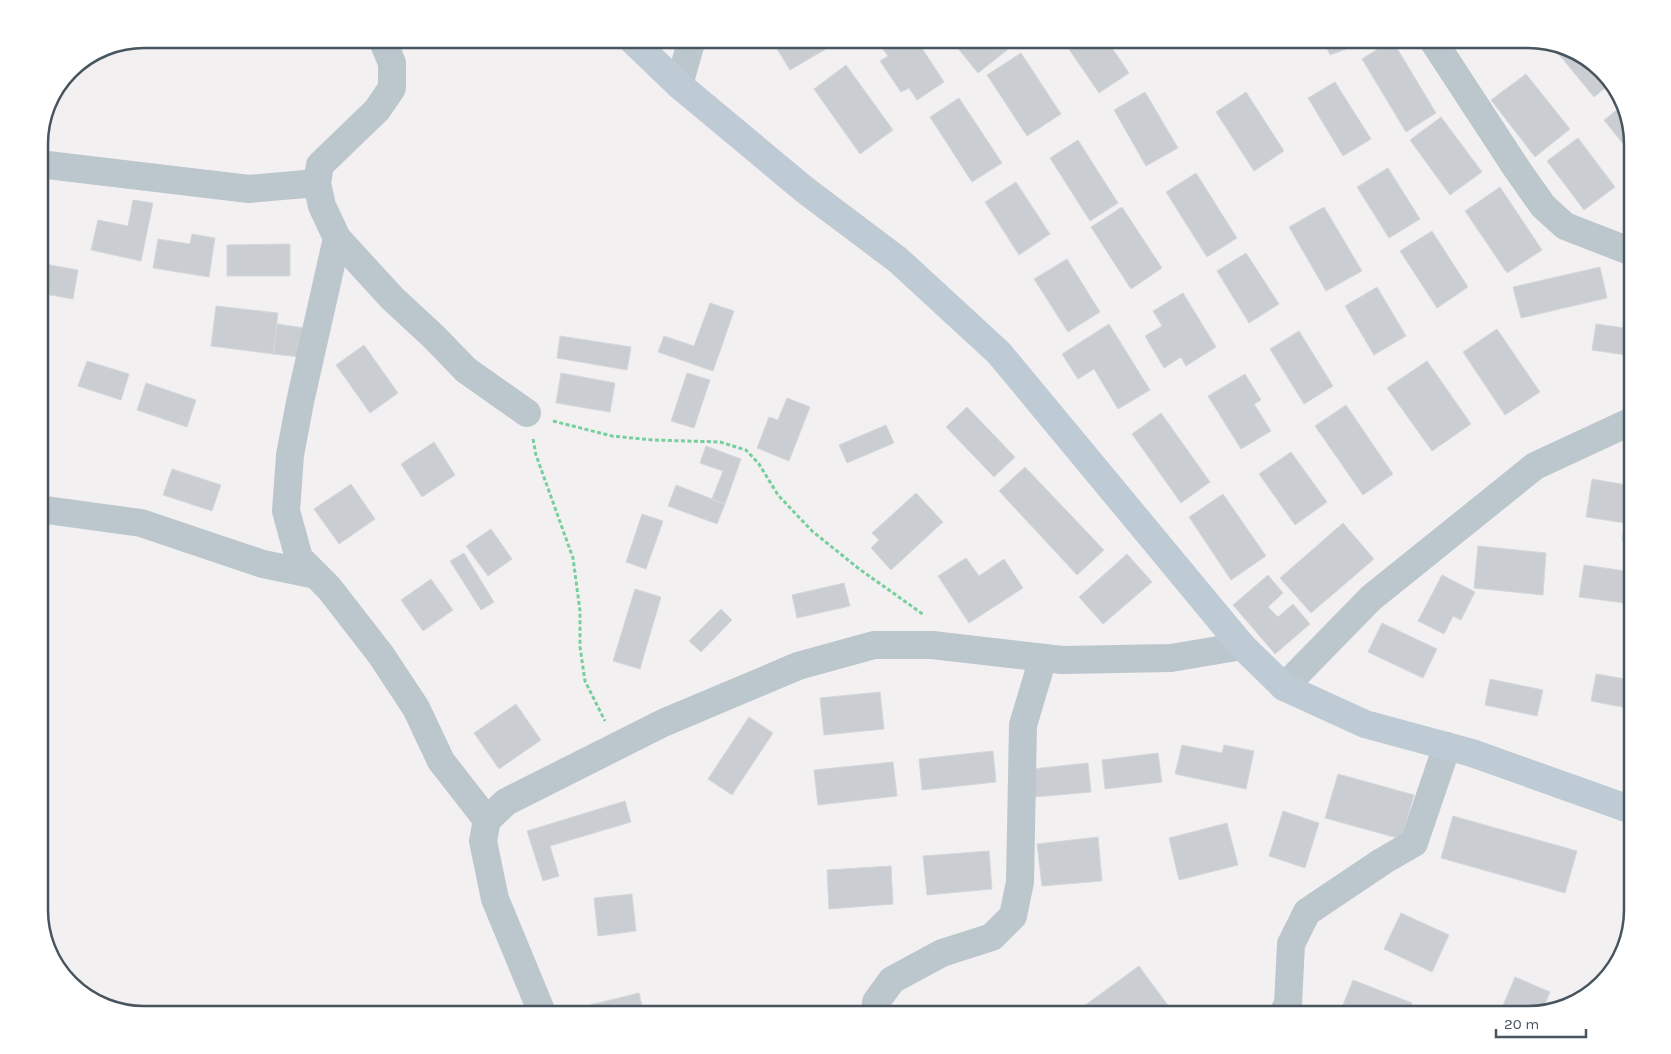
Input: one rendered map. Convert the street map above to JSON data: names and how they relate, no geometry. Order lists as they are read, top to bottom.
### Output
{
  "scale_bar": "20 m"
}
